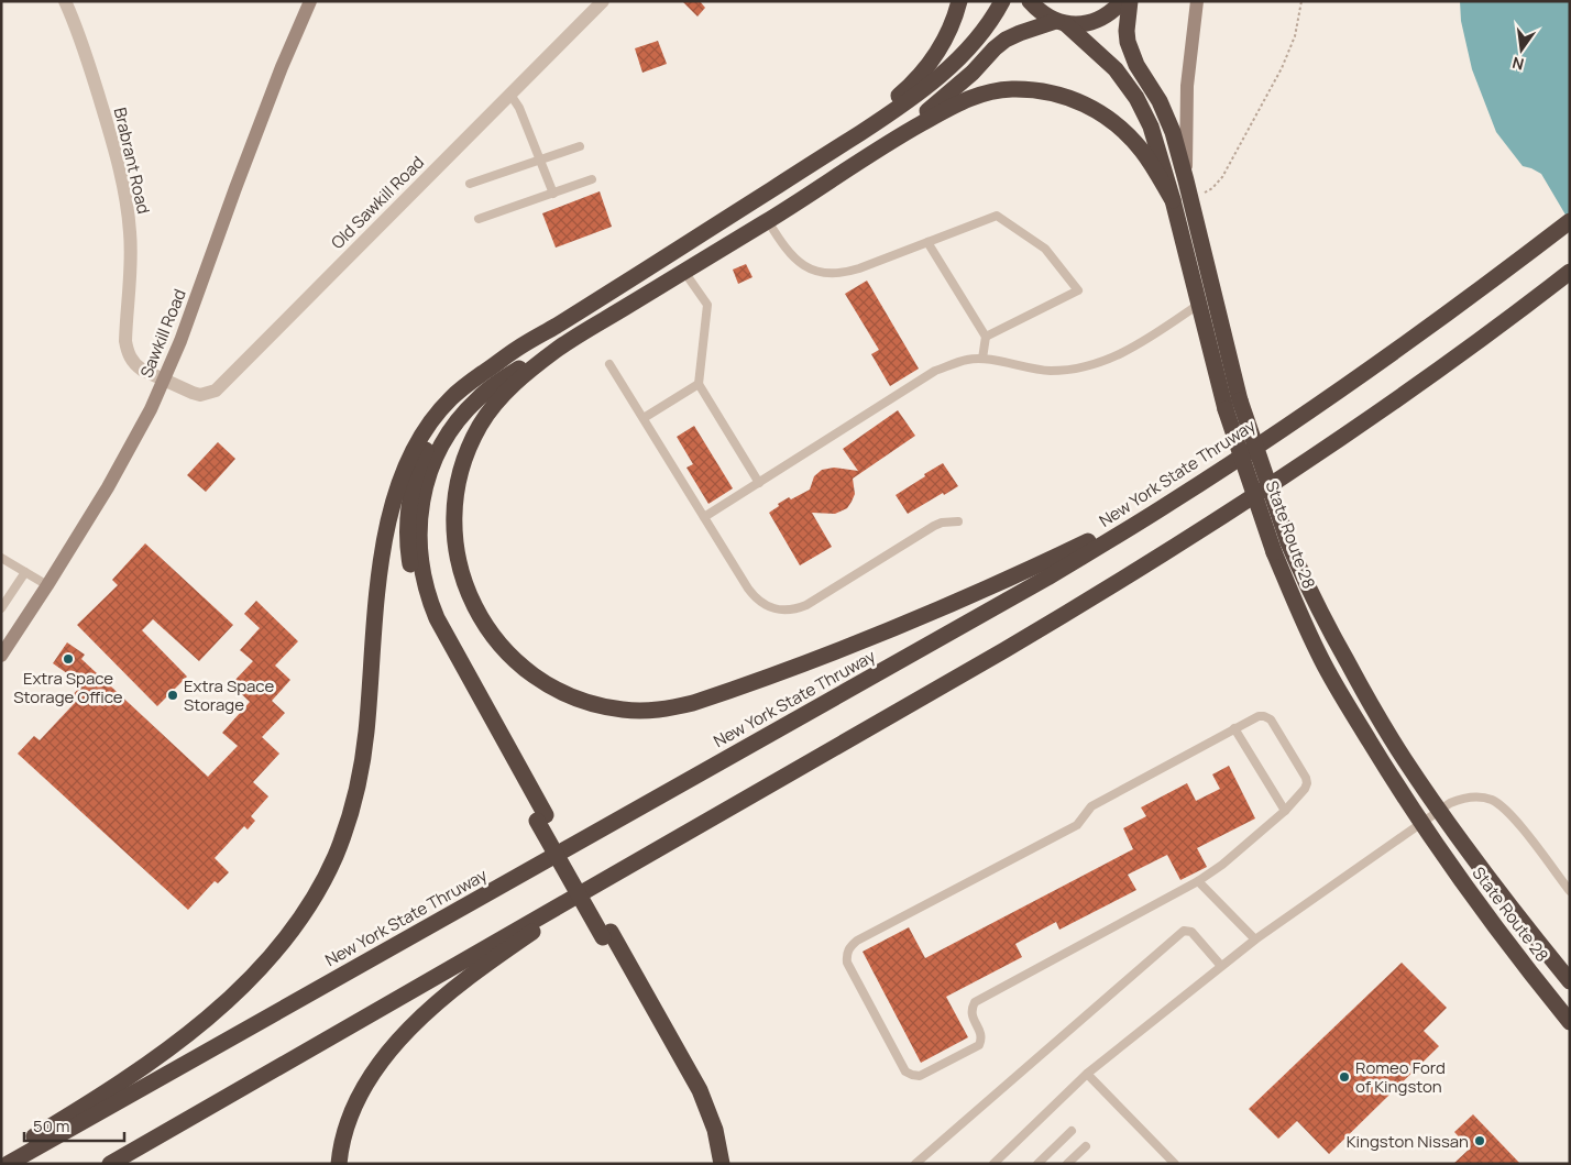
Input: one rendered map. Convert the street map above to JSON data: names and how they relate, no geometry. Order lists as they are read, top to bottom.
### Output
{
  "streets": {
    "highway": ["New York State Thruway", "State Route 28"],
    "street": ["Brabrant Road", "Old Sawkill Road", "Sawkill Road"]
  },
  "crossings": [
    ["Brabrant Road", "Old Sawkill Road"],
    ["Brabrant Road", "Sawkill Road"],
    ["Old Sawkill Road", "Sawkill Road"]
  ],
  "places": [
    "Extra Space Storage Office",
    "Extra Space Storage",
    "Romeo Ford of Kingston",
    "Kingston Nissan"
  ],
  "scale_bar": "50 m",
  "north": "bottom"
}
